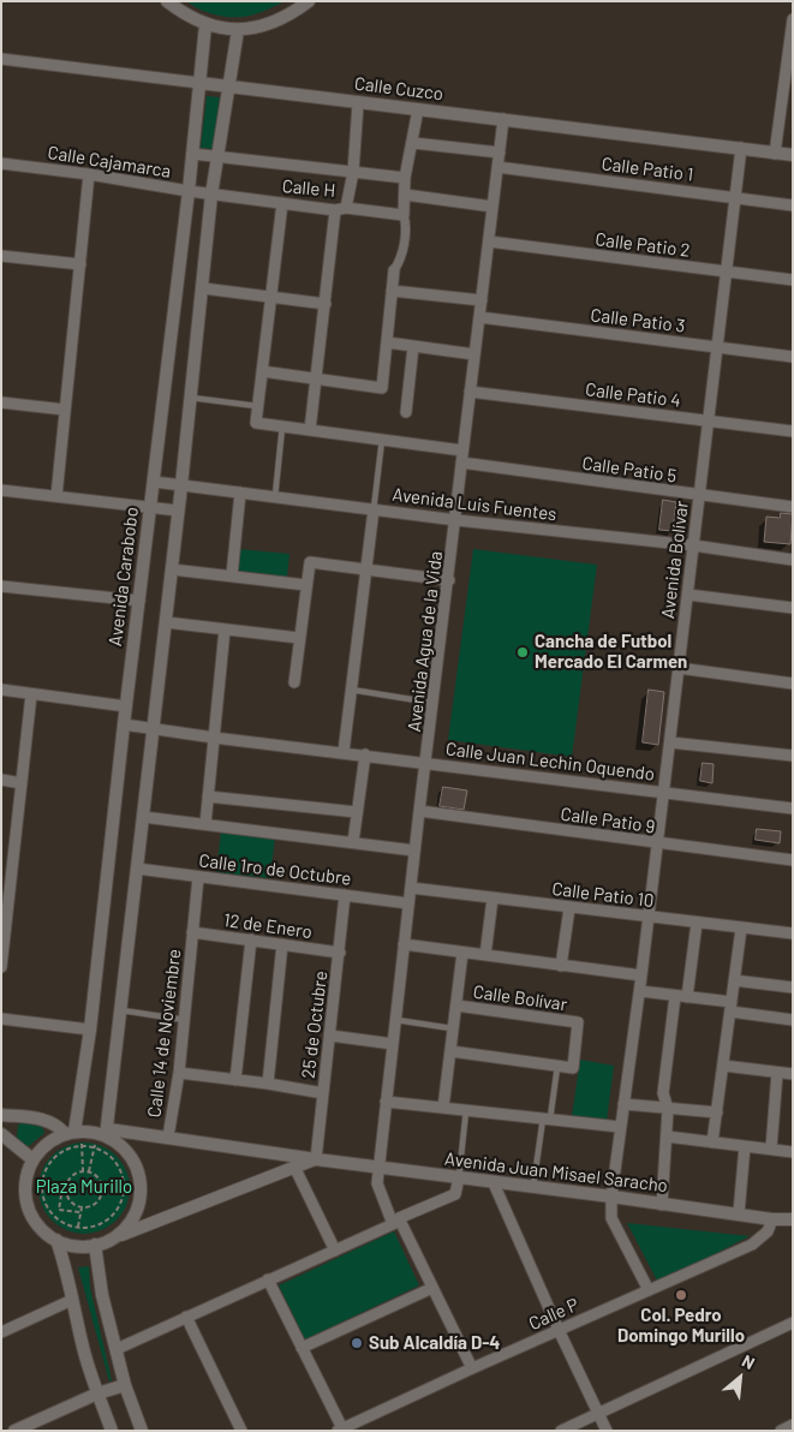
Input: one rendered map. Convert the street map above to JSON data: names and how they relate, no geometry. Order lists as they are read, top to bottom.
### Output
{
  "streets": {
    "street": [
      "Calle Cuzco",
      "Calle Cajamarca",
      "Calle Patio 1",
      "Calle H",
      "Calle Patio 2",
      "Calle Patio 3",
      "Calle Patio 4",
      "Calle Patio 5",
      "Avenida Luis Fuentes",
      "Avenida Bolívar",
      "Avenida Carabobo",
      "Avenida Agua de la Vida",
      "Calle Juan Lechin Oquendo",
      "Calle Patio 9",
      "Calle 1ro de Octubre",
      "Calle Patio 10",
      "12 de Enero",
      "Calle Bolívar",
      "25 de Octubre",
      "Calle 14 de Noviembre",
      "Avenida Juan Misael Saracho",
      "Calle P"
    ]
  },
  "crossings": [
    ["Calle Cuzco", "Avenida Bolívar"],
    ["Calle Cuzco", "Avenida Carabobo"],
    ["Calle Cuzco", "Avenida Agua de la Vida"],
    ["Calle Cajamarca", "Calle H"],
    ["Calle Cajamarca", "Avenida Carabobo"],
    ["Calle Patio 1", "Avenida Bolívar"],
    ["Calle Patio 1", "Avenida Agua de la Vida"],
    ["Calle Patio 2", "Avenida Bolívar"],
    ["Calle Patio 2", "Avenida Agua de la Vida"],
    ["Calle Patio 3", "Avenida Bolívar"],
    ["Calle Patio 3", "Avenida Agua de la Vida"],
    ["Calle Patio 4", "Avenida Bolívar"],
    ["Calle Patio 4", "Avenida Agua de la Vida"],
    ["Calle Patio 5", "Avenida Bolívar"],
    ["Calle Patio 5", "Avenida Agua de la Vida"],
    ["Avenida Luis Fuentes", "Avenida Bolívar"],
    ["Avenida Luis Fuentes", "Avenida Carabobo"],
    ["Avenida Luis Fuentes", "Avenida Agua de la Vida"],
    ["Avenida Bolívar", "Calle Juan Lechin Oquendo"],
    ["Avenida Bolívar", "Calle Patio 9"],
    ["Avenida Bolívar", "Calle Patio 10"],
    ["Avenida Carabobo", "Calle Juan Lechin Oquendo"],
    ["Avenida Agua de la Vida", "Calle Juan Lechin Oquendo"],
    ["Avenida Agua de la Vida", "Calle Patio 9"],
    ["Avenida Agua de la Vida", "Calle 1ro de Octubre"],
    ["Avenida Agua de la Vida", "Calle Patio 10"],
    ["Avenida Agua de la Vida", "Avenida Juan Misael Saracho"],
    ["Avenida Agua de la Vida", "Calle P"],
    ["Calle 1ro de Octubre", "25 de Octubre"],
    ["Calle 1ro de Octubre", "Calle 14 de Noviembre"],
    ["12 de Enero", "25 de Octubre"],
    ["12 de Enero", "Calle 14 de Noviembre"],
    ["25 de Octubre", "Avenida Juan Misael Saracho"],
    ["Calle 14 de Noviembre", "Avenida Juan Misael Saracho"],
    ["Avenida Juan Misael Saracho", "Calle P"]
  ],
  "parks": ["Plaza Murillo"],
  "places": ["Cancha de Futbol Mercado El Carmen", "Col. Pedro Domingo Murillo", "Sub Alcaldía D-4"],
  "north": "top right"
}
